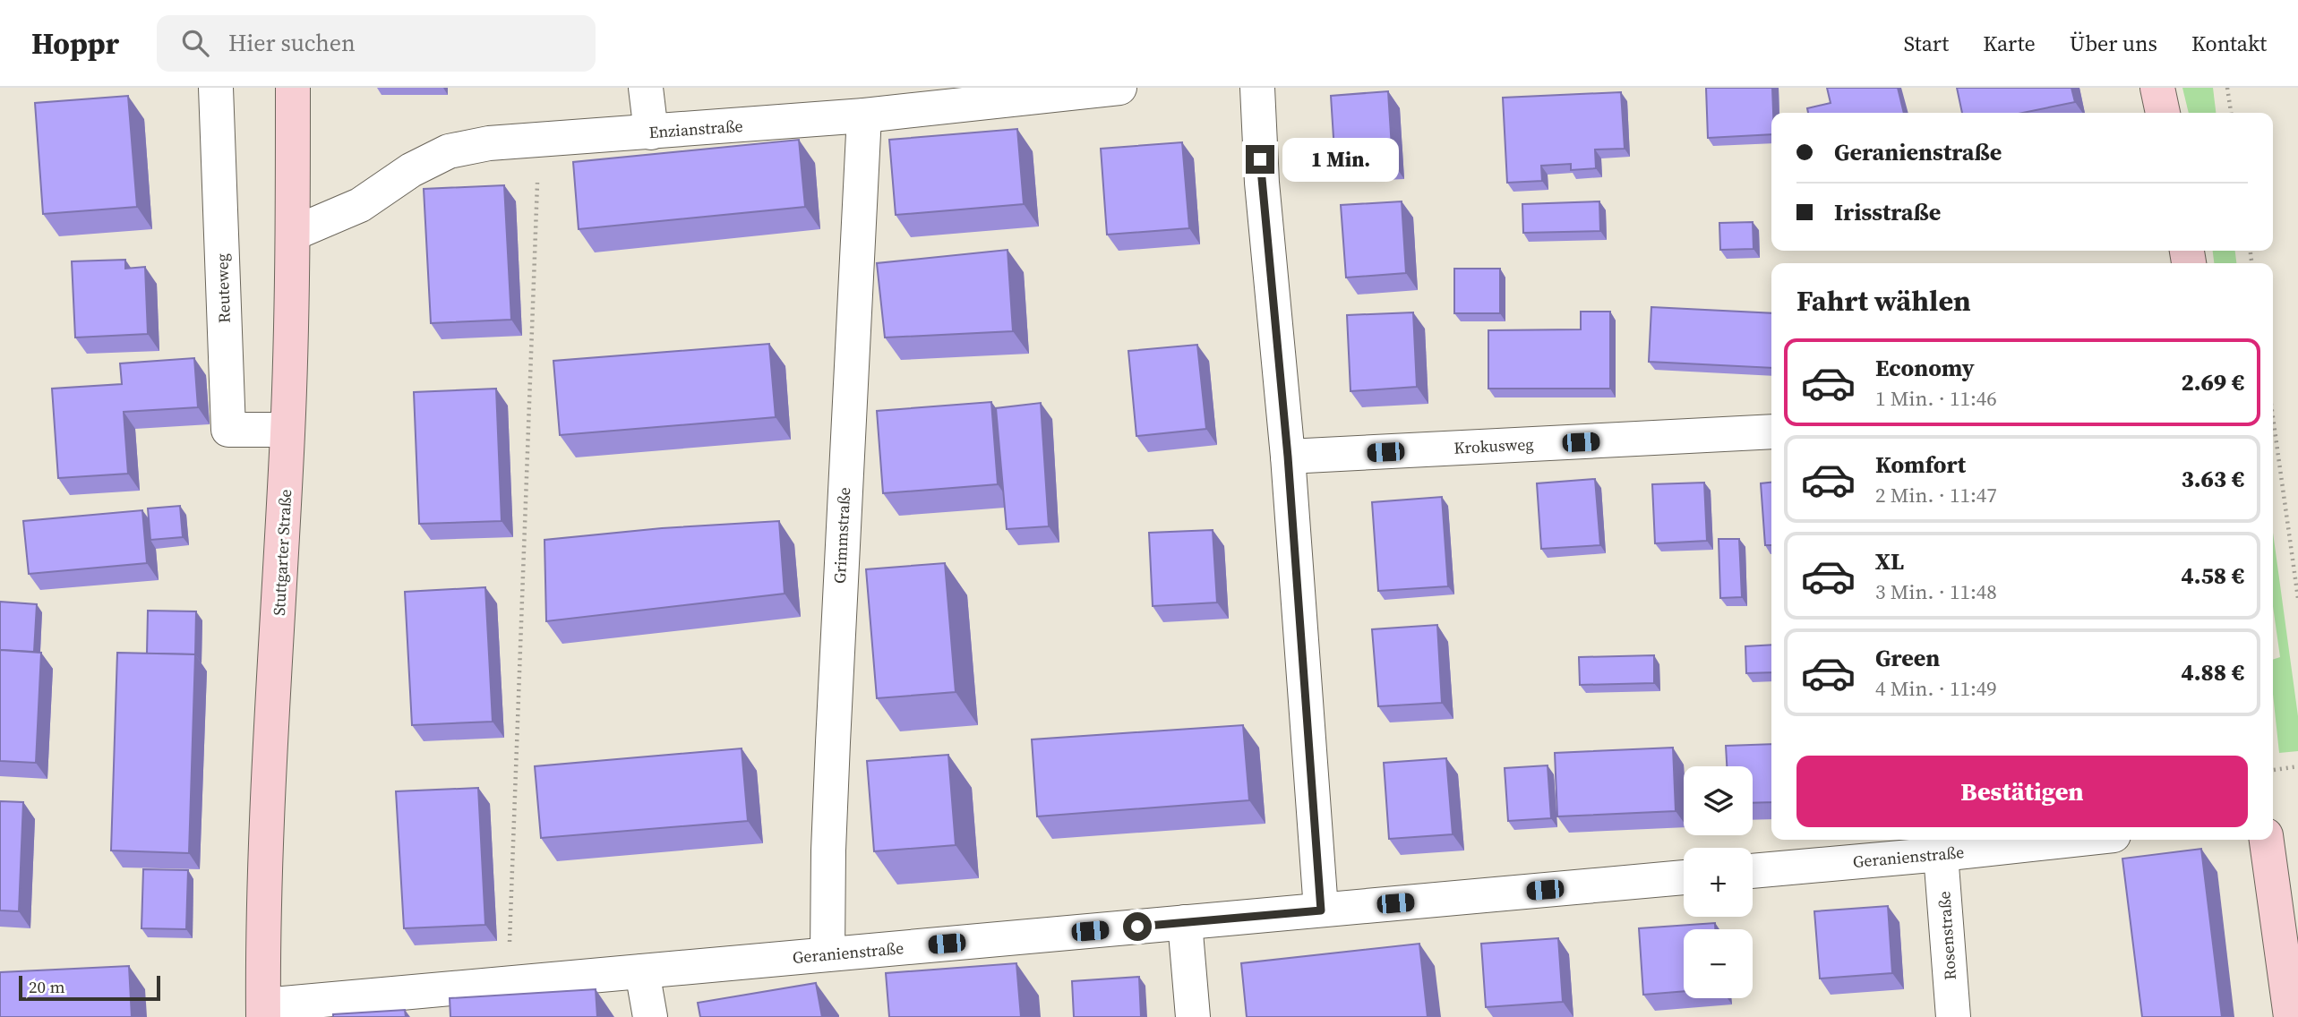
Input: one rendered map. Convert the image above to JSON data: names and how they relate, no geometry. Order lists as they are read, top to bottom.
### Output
{
  "streets": {
    "main road": ["Stuttgarter Straße"],
    "street": [
      "Enzianstraße",
      "Reuteweg",
      "Krokusweg",
      "Grimmstraße",
      "Geranienstraße",
      "Rosenstraße"
    ]
  },
  "crossings": [
    ["Enzianstraße", "Grimmstraße"],
    ["Enzianstraße", "Stuttgarter Straße"],
    ["Reuteweg", "Stuttgarter Straße"],
    ["Grimmstraße", "Geranienstraße"],
    ["Stuttgarter Straße", "Geranienstraße"],
    ["Geranienstraße", "Rosenstraße"]
  ],
  "scale_bar": "20 m",
  "page": {
    "header": "Hoppr",
    "search": "Hier suchen",
    "nav": [
      "Start",
      "Karte",
      "Über uns",
      "Kontakt"
    ],
    "banner": ["Geranienstraße", "Irisstraße"],
    "bubble": "1 Min.",
    "heading": "Fahrt wählen",
    "list": [
      {
        "name": "Economy",
        "note": "1 Min. · 11:46",
        "value": "2.69 €"
      },
      {
        "name": "Komfort",
        "note": "2 Min. · 11:47",
        "value": "3.63 €"
      },
      {
        "name": "XL",
        "note": "3 Min. · 11:48",
        "value": "4.58 €"
      },
      {
        "name": "Green",
        "note": "4 Min. · 11:49",
        "value": "4.88 €"
      }
    ],
    "buttons": "Bestätigen",
    "map_buttons": ["+", "−"],
    "scale": "20 m"
  }
}
